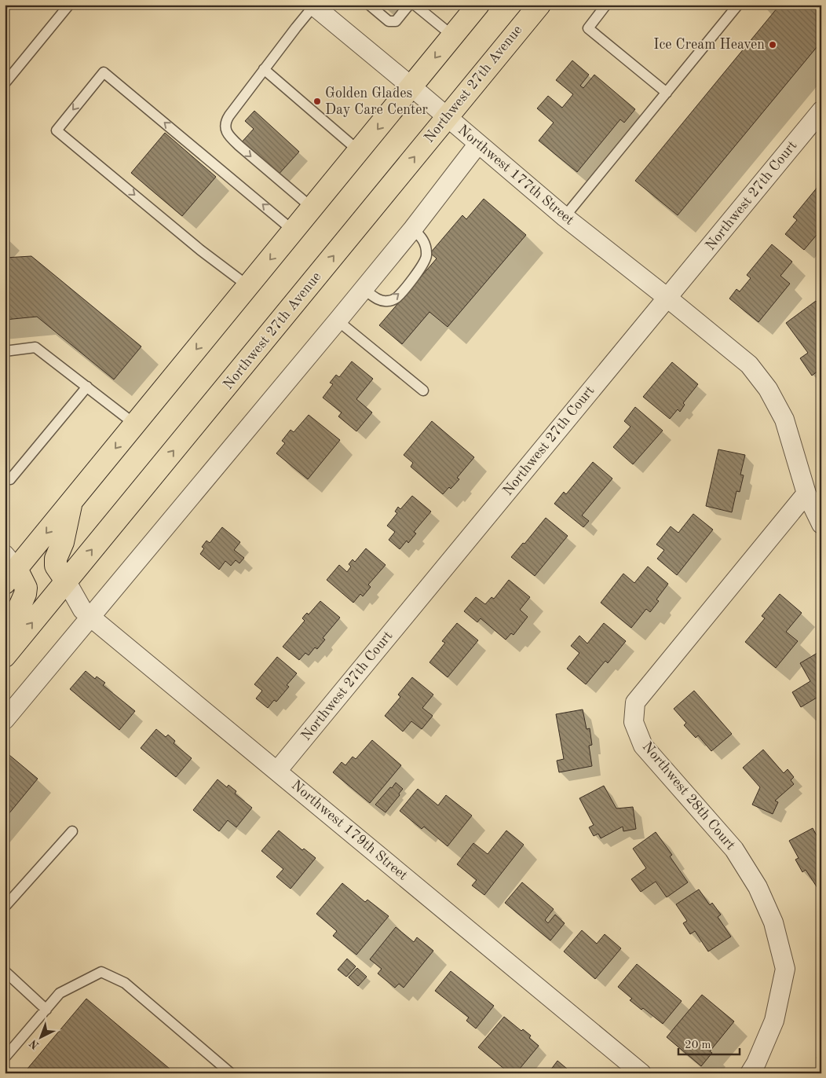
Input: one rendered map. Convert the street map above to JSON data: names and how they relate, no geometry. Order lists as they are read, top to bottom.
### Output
{
  "streets": {
    "main road": ["Northwest 27th Avenue"],
    "street": [
      "Northwest 177th Street",
      "Northwest 27th Court",
      "Northwest 28th Court",
      "Northwest 179th Street"
    ]
  },
  "crossings": [
    ["Northwest 27th Avenue", "Northwest 177th Street"],
    ["Northwest 27th Avenue", "Northwest 179th Street"],
    ["Northwest 177th Street", "Northwest 27th Court"],
    ["Northwest 177th Street", "Northwest 28th Court"],
    ["Northwest 27th Court", "Northwest 179th Street"]
  ],
  "places": ["Ice Cream Heaven", "Golden Glades Day Care Center"],
  "scale_bar": "20 m",
  "north": "bottom left"
}
